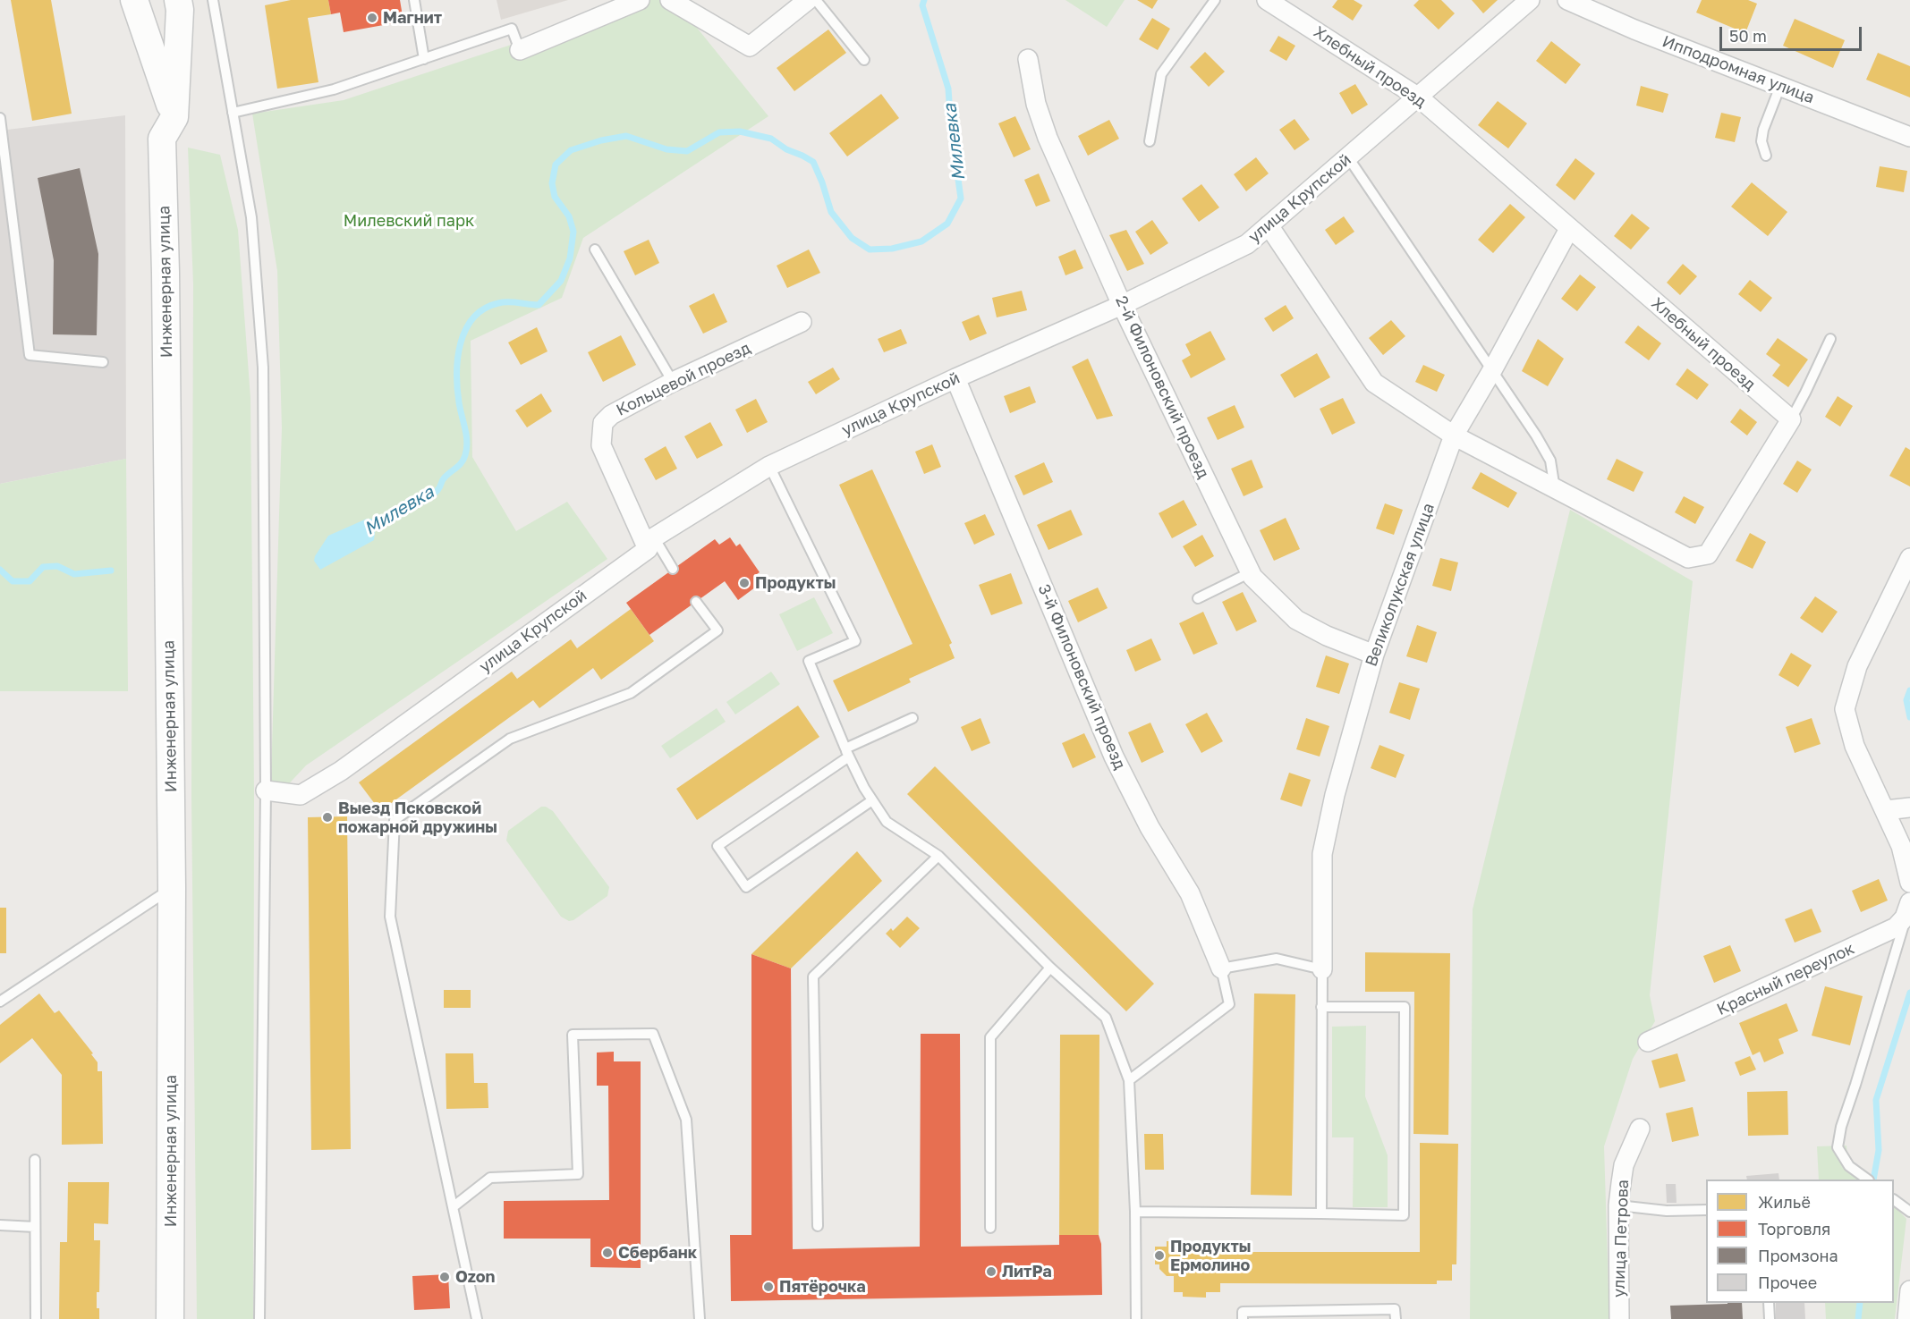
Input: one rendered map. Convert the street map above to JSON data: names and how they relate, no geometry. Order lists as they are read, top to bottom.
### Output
{
  "streets": {
    "main road": ["Инженерная улица"],
    "street": [
      "Хлебный проезд",
      "Ипподромная улица",
      "улица Крупской",
      "Кольцевой проезд",
      "2-й Филоновский проезд",
      "Великолукская улица",
      "3-й Филоновский проезд",
      "Красный переулок",
      "улица Петрова"
    ]
  },
  "crossings": [
    ["Хлебный проезд", "улица Крупской"],
    ["Хлебный проезд", "Великолукская улица"],
    ["улица Крупской", "Кольцевой проезд"],
    ["улица Крупской", "2-й Филоновский проезд"],
    ["улица Крупской", "3-й Филоновский проезд"],
    ["2-й Филоновский проезд", "Великолукская улица"]
  ],
  "water": ["Милевка"],
  "parks": ["Милевский парк"],
  "places": [
    "Магнит",
    "Продукты",
    "Выезд Псковской пожарной дружины",
    "Сбербанк",
    "Продукты Ермолино",
    "ЛитРа",
    "Ozon",
    "Пятёрочка"
  ],
  "legend": [
    "Жильё",
    "Торговля",
    "Промзона",
    "Прочее"
  ],
  "scale_bar": "50 m"
}
